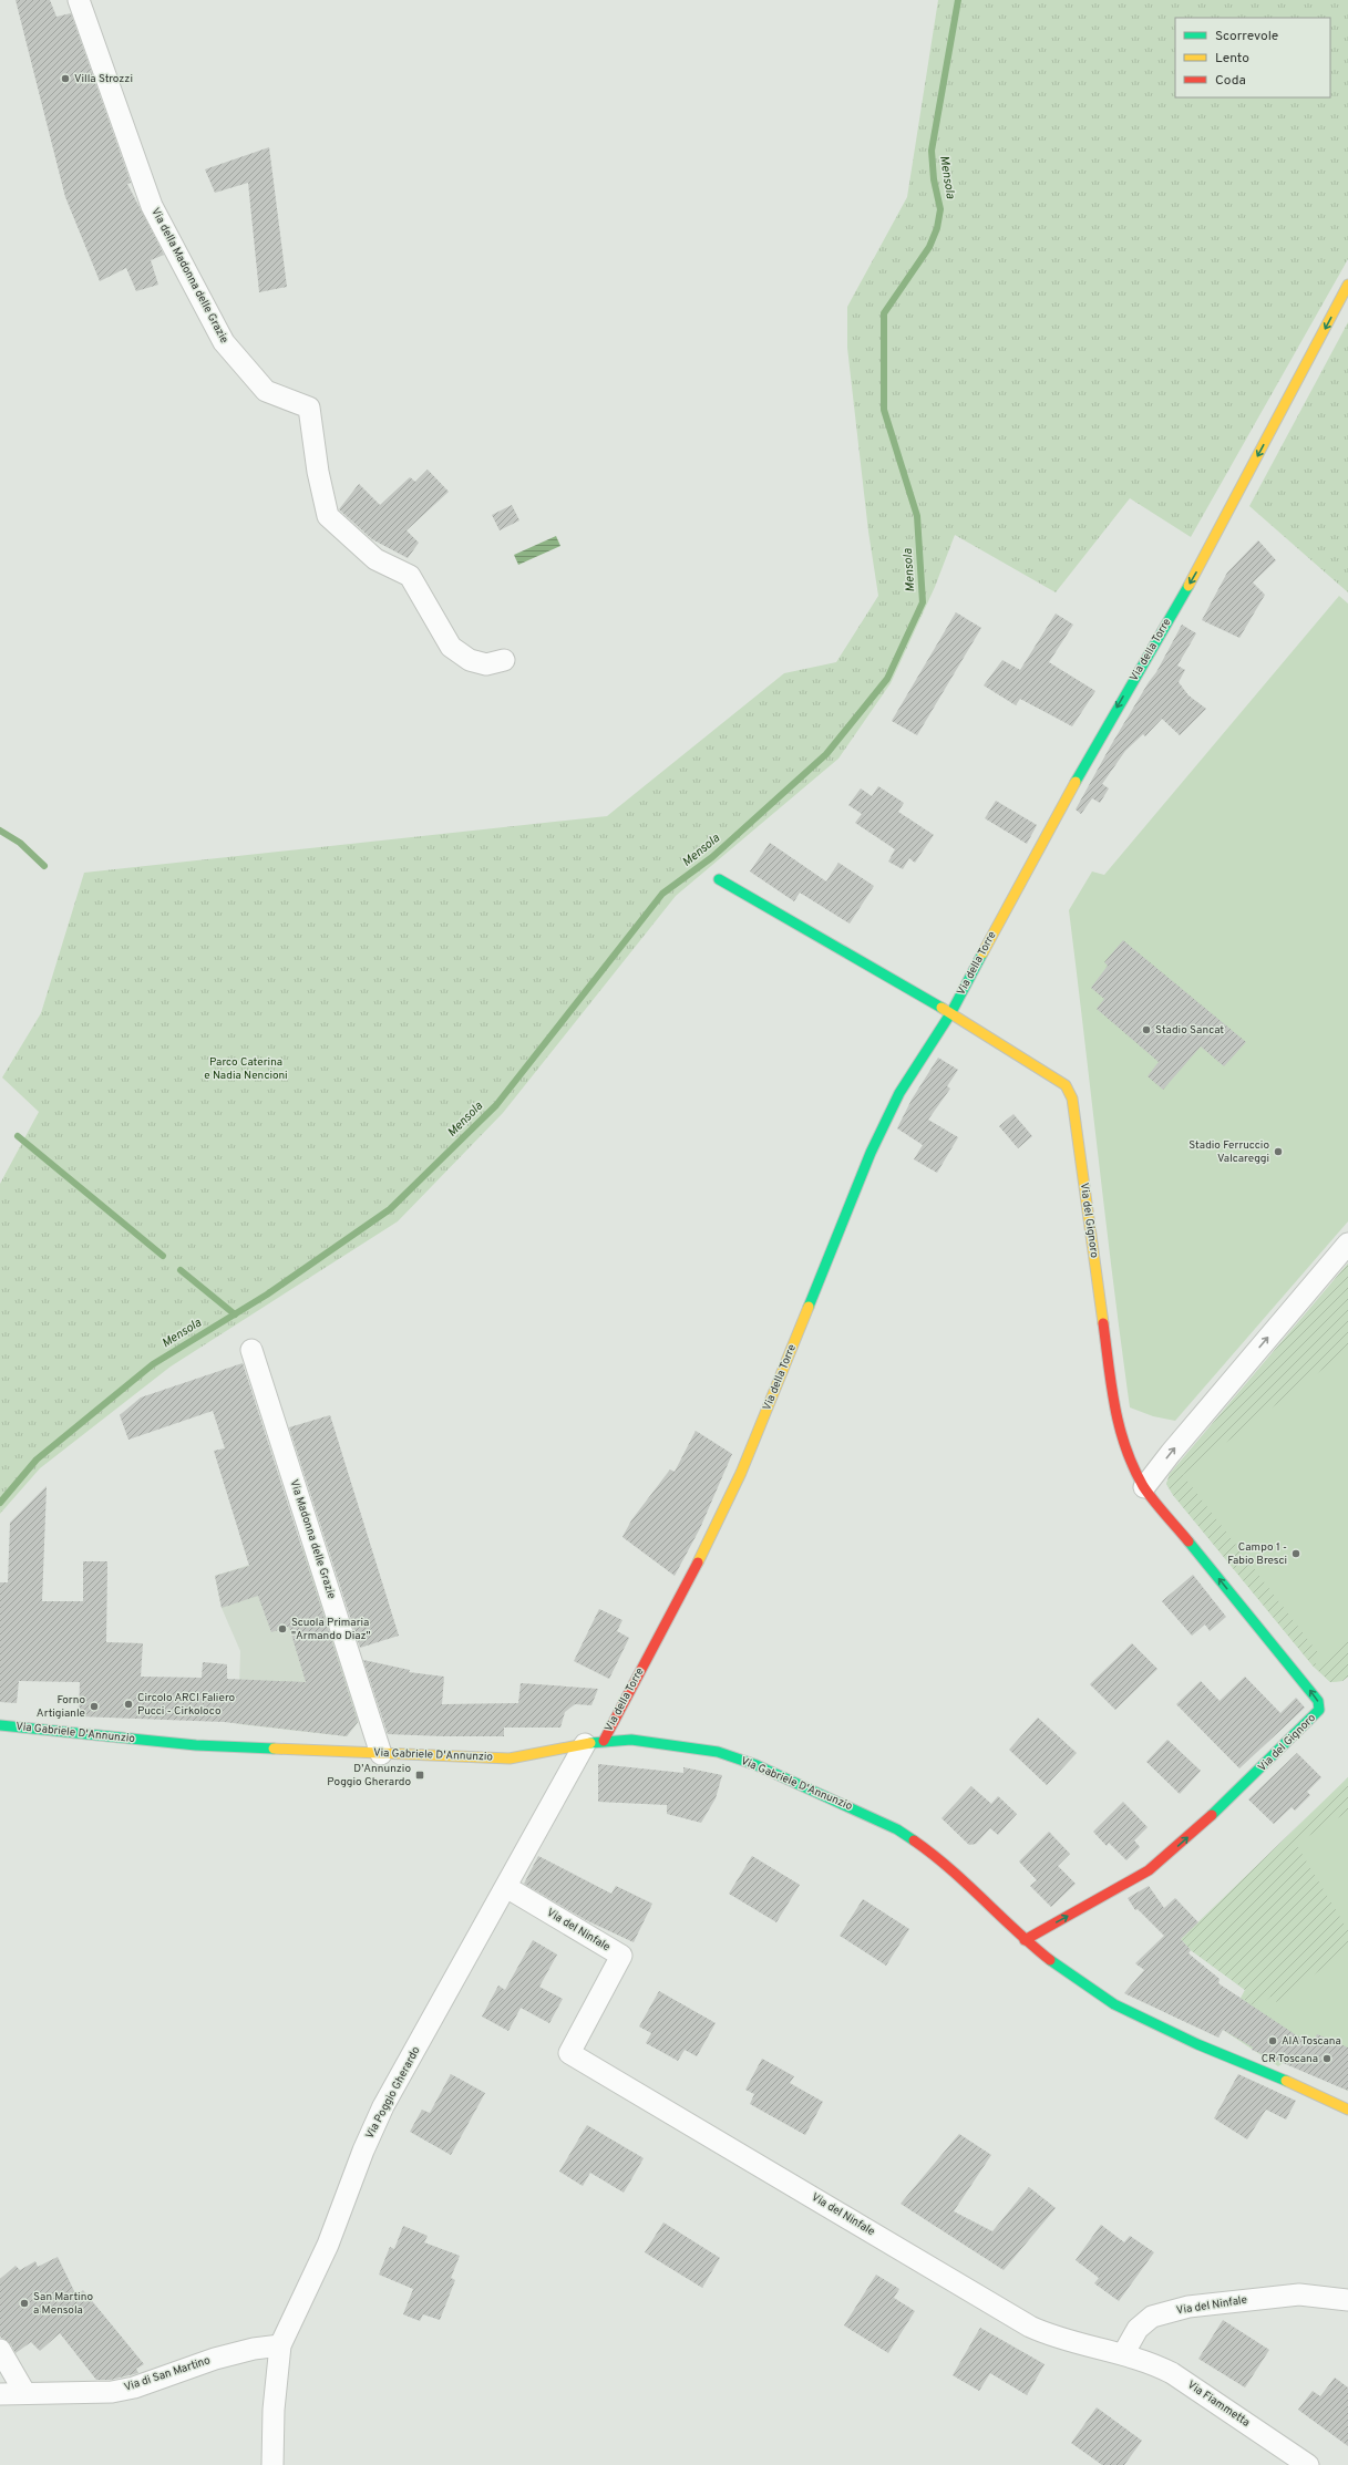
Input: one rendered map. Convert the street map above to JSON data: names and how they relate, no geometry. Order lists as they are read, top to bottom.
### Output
{
  "streets": {
    "street": [
      "Via della Madonna delle Grazie",
      "Via della Torre",
      "Via del Gignoro",
      "Via Madonna delle Grazie",
      "Via Gabriele D'Annunzio",
      "Via del Ninfale",
      "Via Poggio Gherardo",
      "Via di San Martino",
      "Via Fiammetta"
    ]
  },
  "crossings": [
    ["Via della Torre", "Via del Gignoro"],
    ["Via della Torre", "Via Gabriele D'Annunzio"],
    ["Via della Torre", "Via Poggio Gherardo"],
    ["Via del Gignoro", "Via Gabriele D'Annunzio"],
    ["Via Madonna delle Grazie", "Via Gabriele D'Annunzio"],
    ["Via Gabriele D'Annunzio", "Via Poggio Gherardo"],
    ["Via del Ninfale", "Via Poggio Gherardo"],
    ["Via del Ninfale", "Via Fiammetta"],
    ["Via Poggio Gherardo", "Via di San Martino"]
  ],
  "one_way": ["Via della Torre"],
  "water": ["Mensola"],
  "parks": ["Parco Caterina e Nadia Nencioni"],
  "places": {
    "other": [
      "Villa Strozzi",
      "Stadio Sancat",
      "Stadio Ferruccio Valcareggi",
      "Campo 1 - Fabio Bresci",
      "Scuola Primaria \"Armando Diaz\"",
      "Circolo ARCI Faliero Pucci - Cirkoloco",
      "Forno Artigianle",
      "AIA Toscana",
      "CR Toscana",
      "San Martino a Mensola"
    ],
    "transit": ["D'Annunzio Poggio Gherardo"]
  },
  "legend": ["Scorrevole", "Lento", "Coda"]
}
